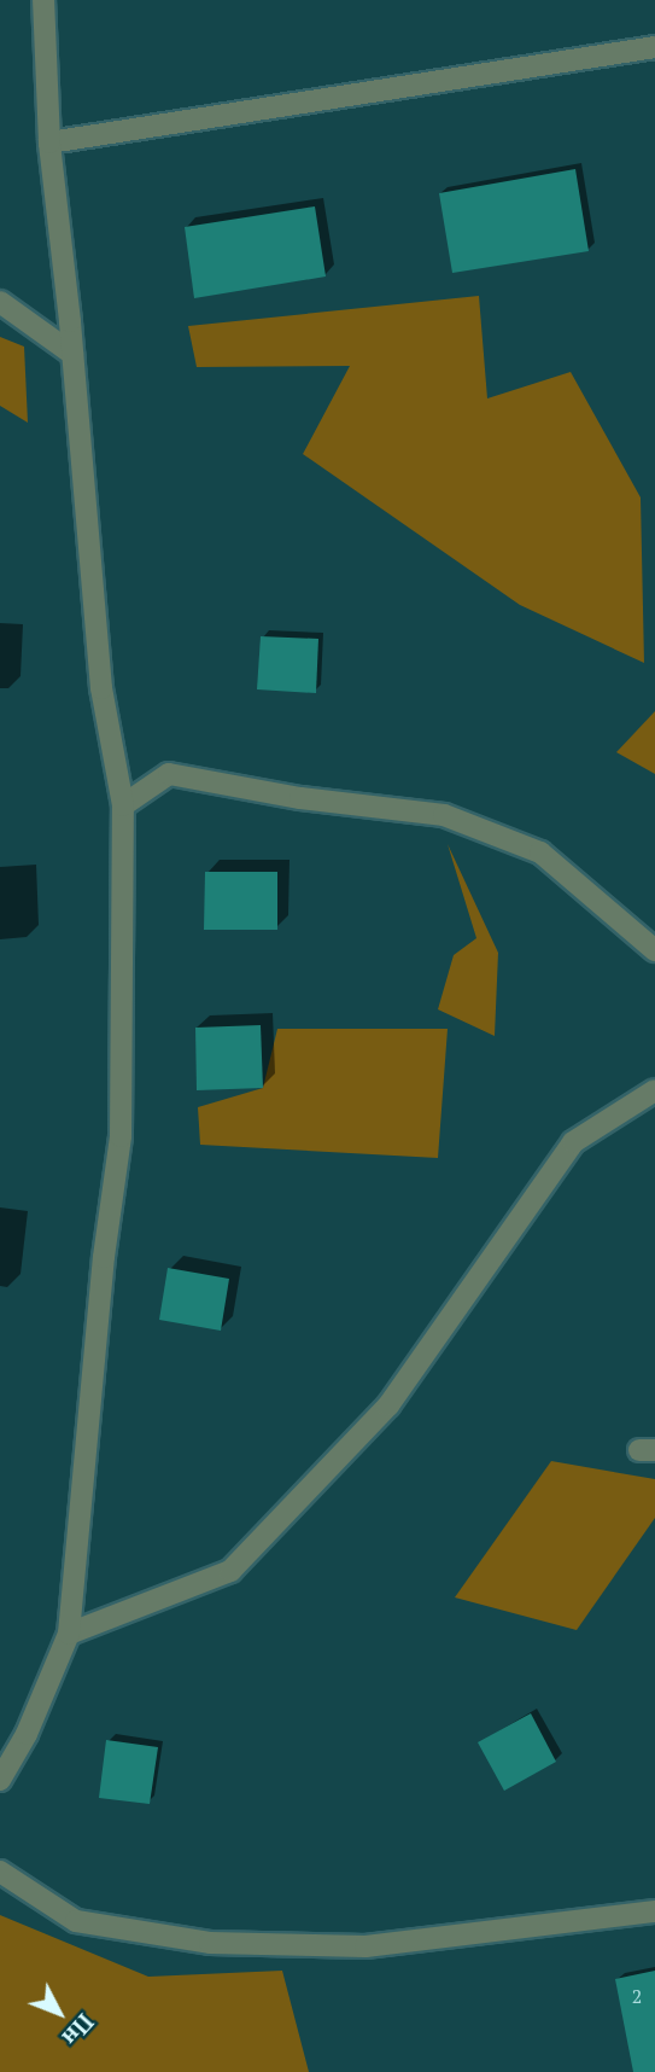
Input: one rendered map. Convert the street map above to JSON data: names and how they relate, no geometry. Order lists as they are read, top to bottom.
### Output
{
  "house_numbers": ["2"],
  "north": "bottom right"
}
